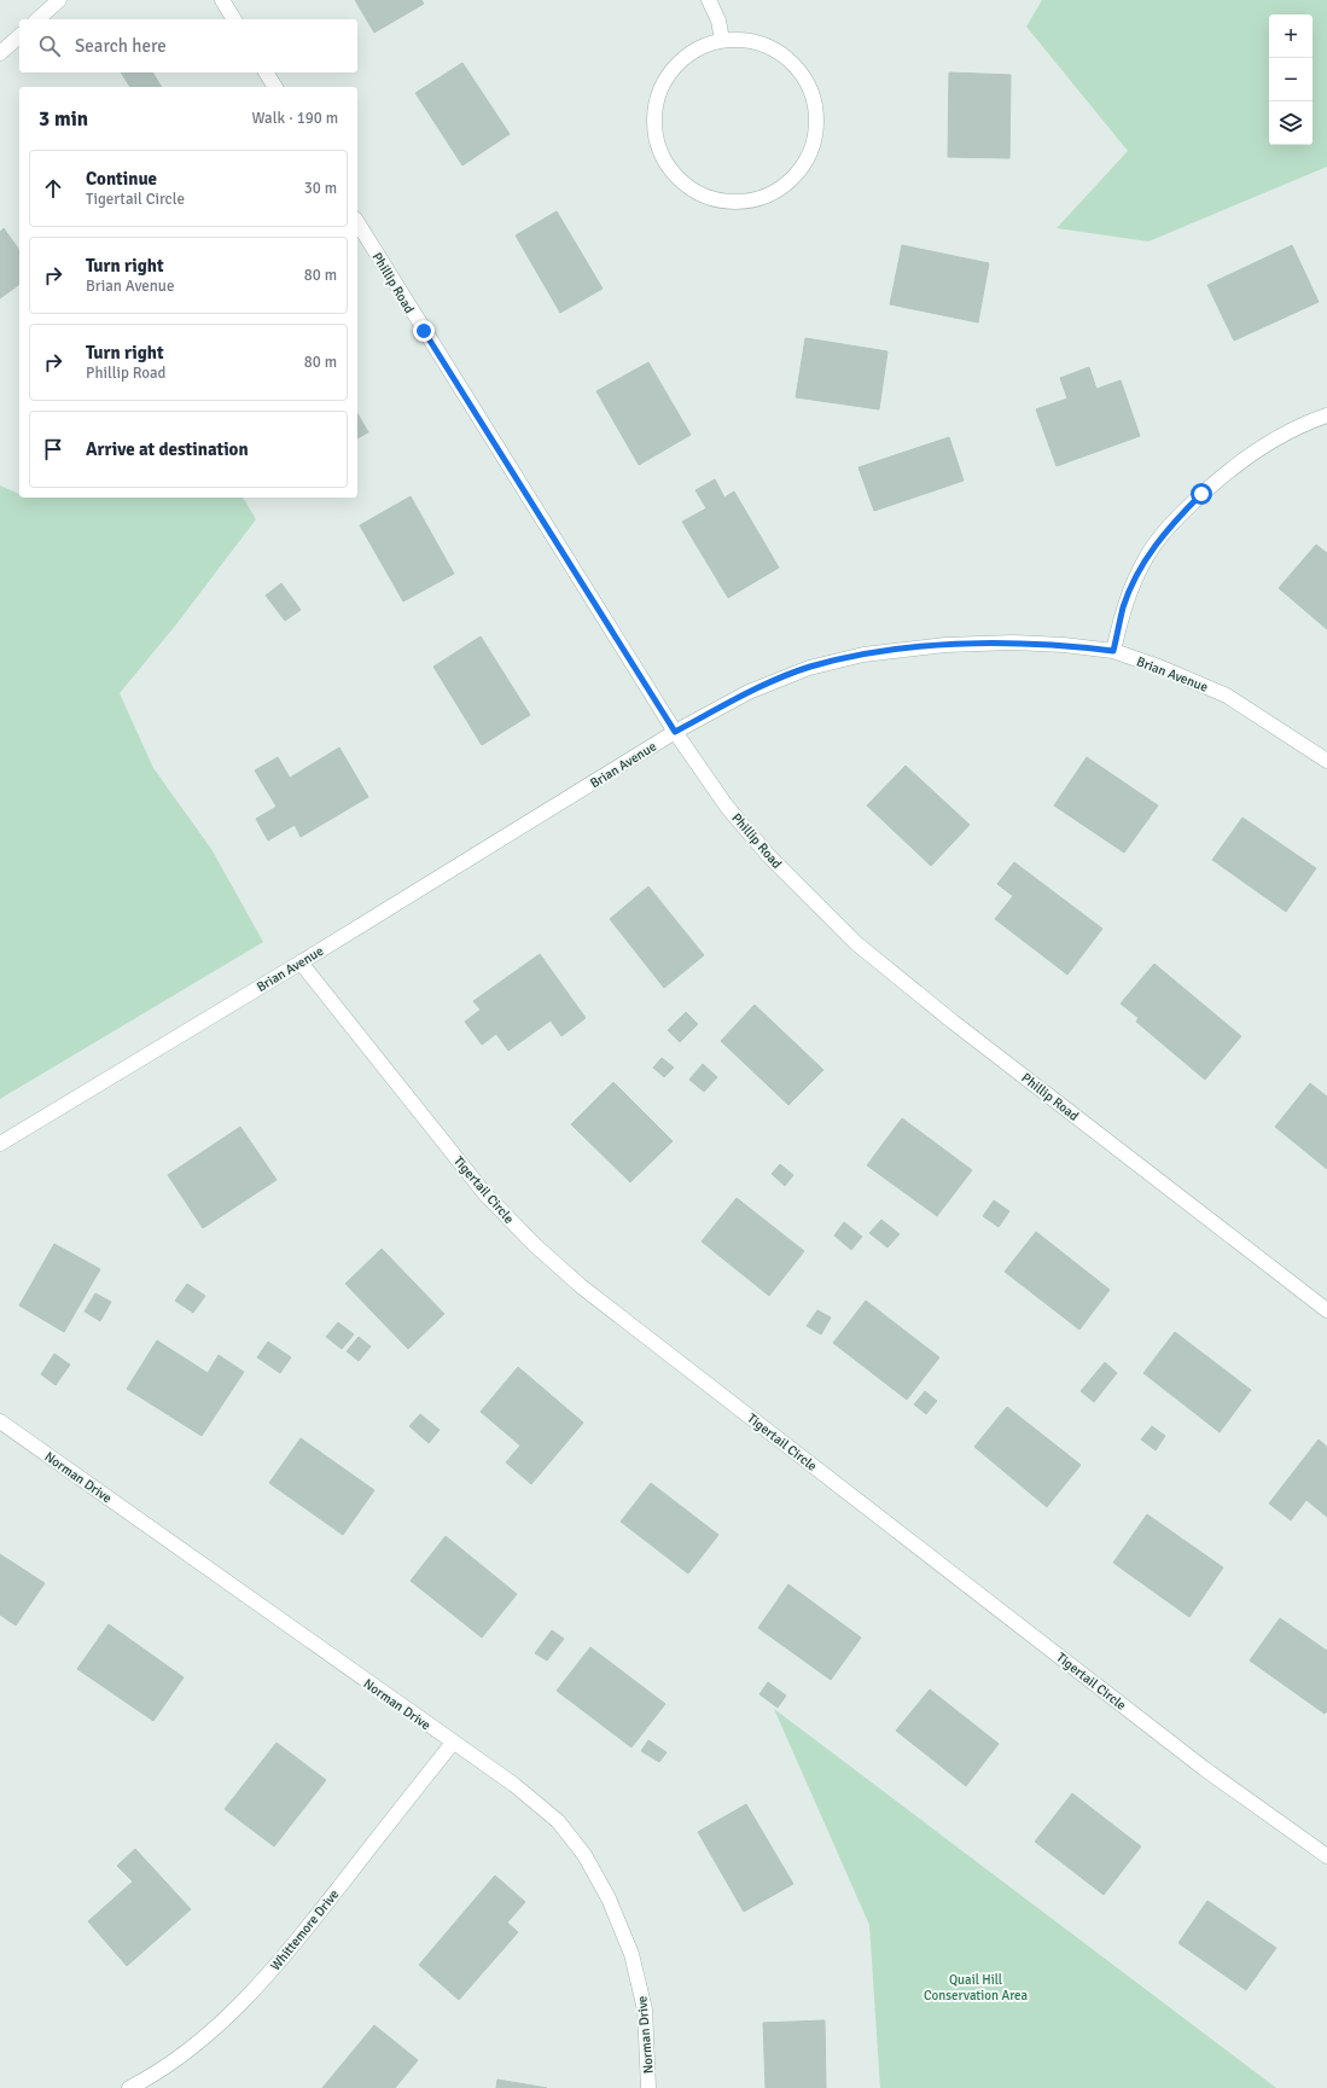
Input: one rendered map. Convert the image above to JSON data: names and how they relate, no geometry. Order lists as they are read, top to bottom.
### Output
{
  "streets": {
    "street": [
      "Phillip Road",
      "Brian Avenue",
      "Tigertail Circle",
      "Norman Drive",
      "Whittemore Drive"
    ]
  },
  "crossings": [
    ["Phillip Road", "Brian Avenue"],
    ["Brian Avenue", "Tigertail Circle"],
    ["Norman Drive", "Whittemore Drive"]
  ],
  "parks": ["Quail Hill Conservation Area"],
  "page": {
    "map_buttons": ["+", "−"],
    "search": "Search here",
    "heading": ["3 min", "Walk · 190 m"],
    "list": [
      ["Continue", "Tigertail Circle", "30 m"],
      ["Turn right", "Brian Avenue", "80 m"],
      ["Turn right", "Phillip Road", "80 m"],
      "Arrive at destination"
    ]
  }
}
